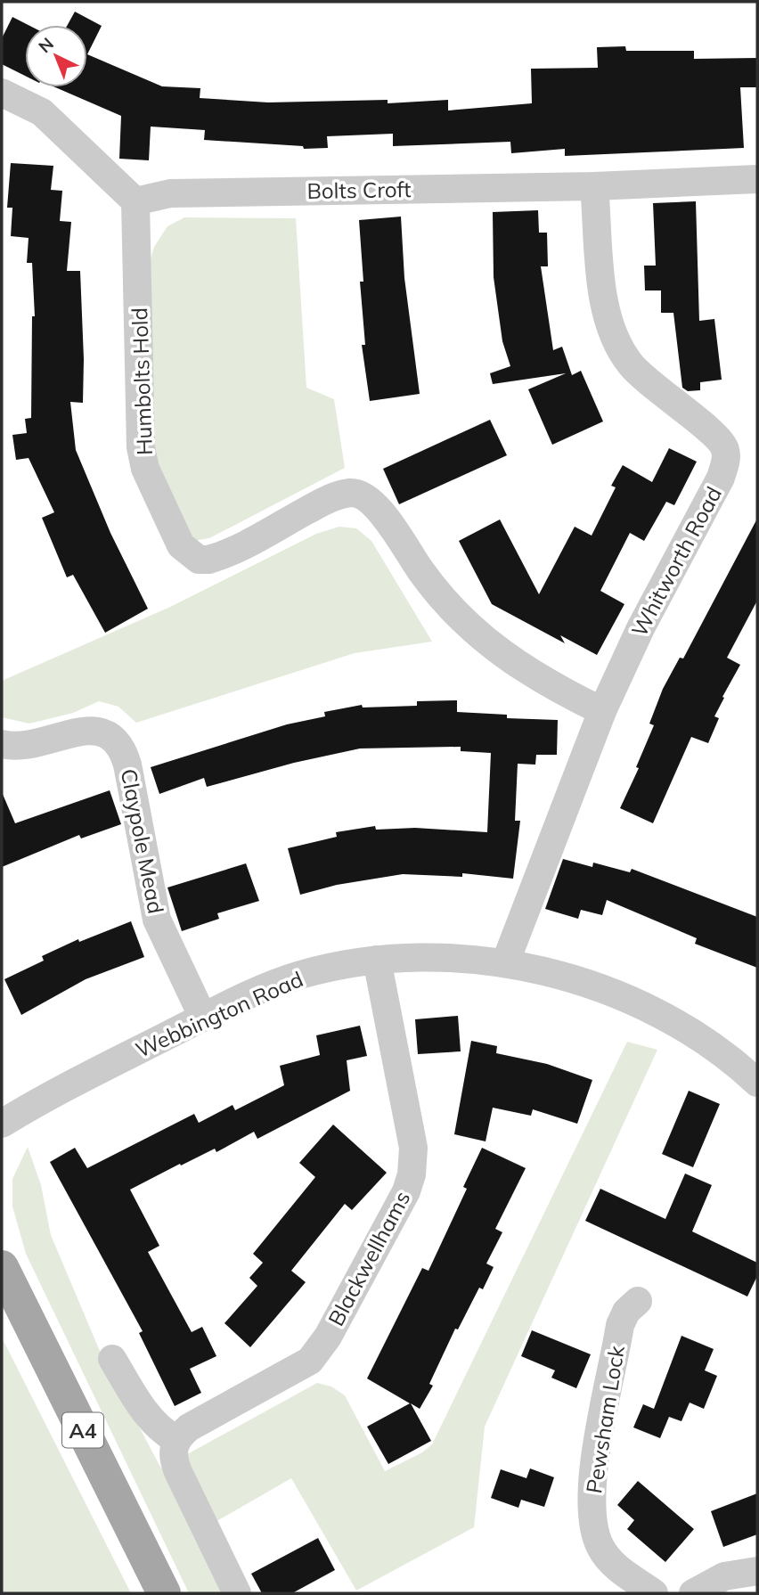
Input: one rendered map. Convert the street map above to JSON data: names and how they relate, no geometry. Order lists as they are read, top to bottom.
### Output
{
  "streets": {
    "main road": ["A4"],
    "street": [
      "Bolts Croft",
      "Humbolts Hold",
      "Whitworth Road",
      "Claypole Mead",
      "Webbington Road",
      "Blackwellhams",
      "Pewsham Lock"
    ]
  },
  "crossings": [
    ["Bolts Croft", "Humbolts Hold"],
    ["Bolts Croft", "Whitworth Road"],
    ["Humbolts Hold", "Whitworth Road"],
    ["Whitworth Road", "Webbington Road"],
    ["Claypole Mead", "Webbington Road"],
    ["Webbington Road", "Blackwellhams"]
  ],
  "north": "top left"
}
